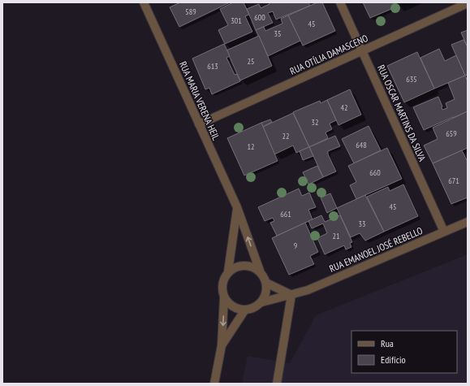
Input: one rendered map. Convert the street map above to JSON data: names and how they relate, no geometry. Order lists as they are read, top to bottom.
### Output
{
  "streets": {
    "street": [
      "RUA OTÍLIA DAMASCENO",
      "RUA MARIA VERENA HEIL",
      "RUA OSCAR MARTINS DA SILVA",
      "RUA EMANOEL JOSÉ REBELLO"
    ]
  },
  "crossings": [
    ["RUA OTÍLIA DAMASCENO", "RUA MARIA VERENA HEIL"],
    ["RUA OTÍLIA DAMASCENO", "RUA OSCAR MARTINS DA SILVA"],
    ["RUA MARIA VERENA HEIL", "RUA EMANOEL JOSÉ REBELLO"],
    ["RUA OSCAR MARTINS DA SILVA", "RUA EMANOEL JOSÉ REBELLO"]
  ],
  "house_numbers": [
    "589",
    "600",
    "301",
    "45",
    "35",
    "25",
    "613",
    "635",
    "42",
    "32",
    "659",
    "22",
    "648",
    "12",
    "660",
    "671",
    "45",
    "661",
    "33",
    "21",
    "9"
  ],
  "legend": ["Rua", "Edifício"]
}
